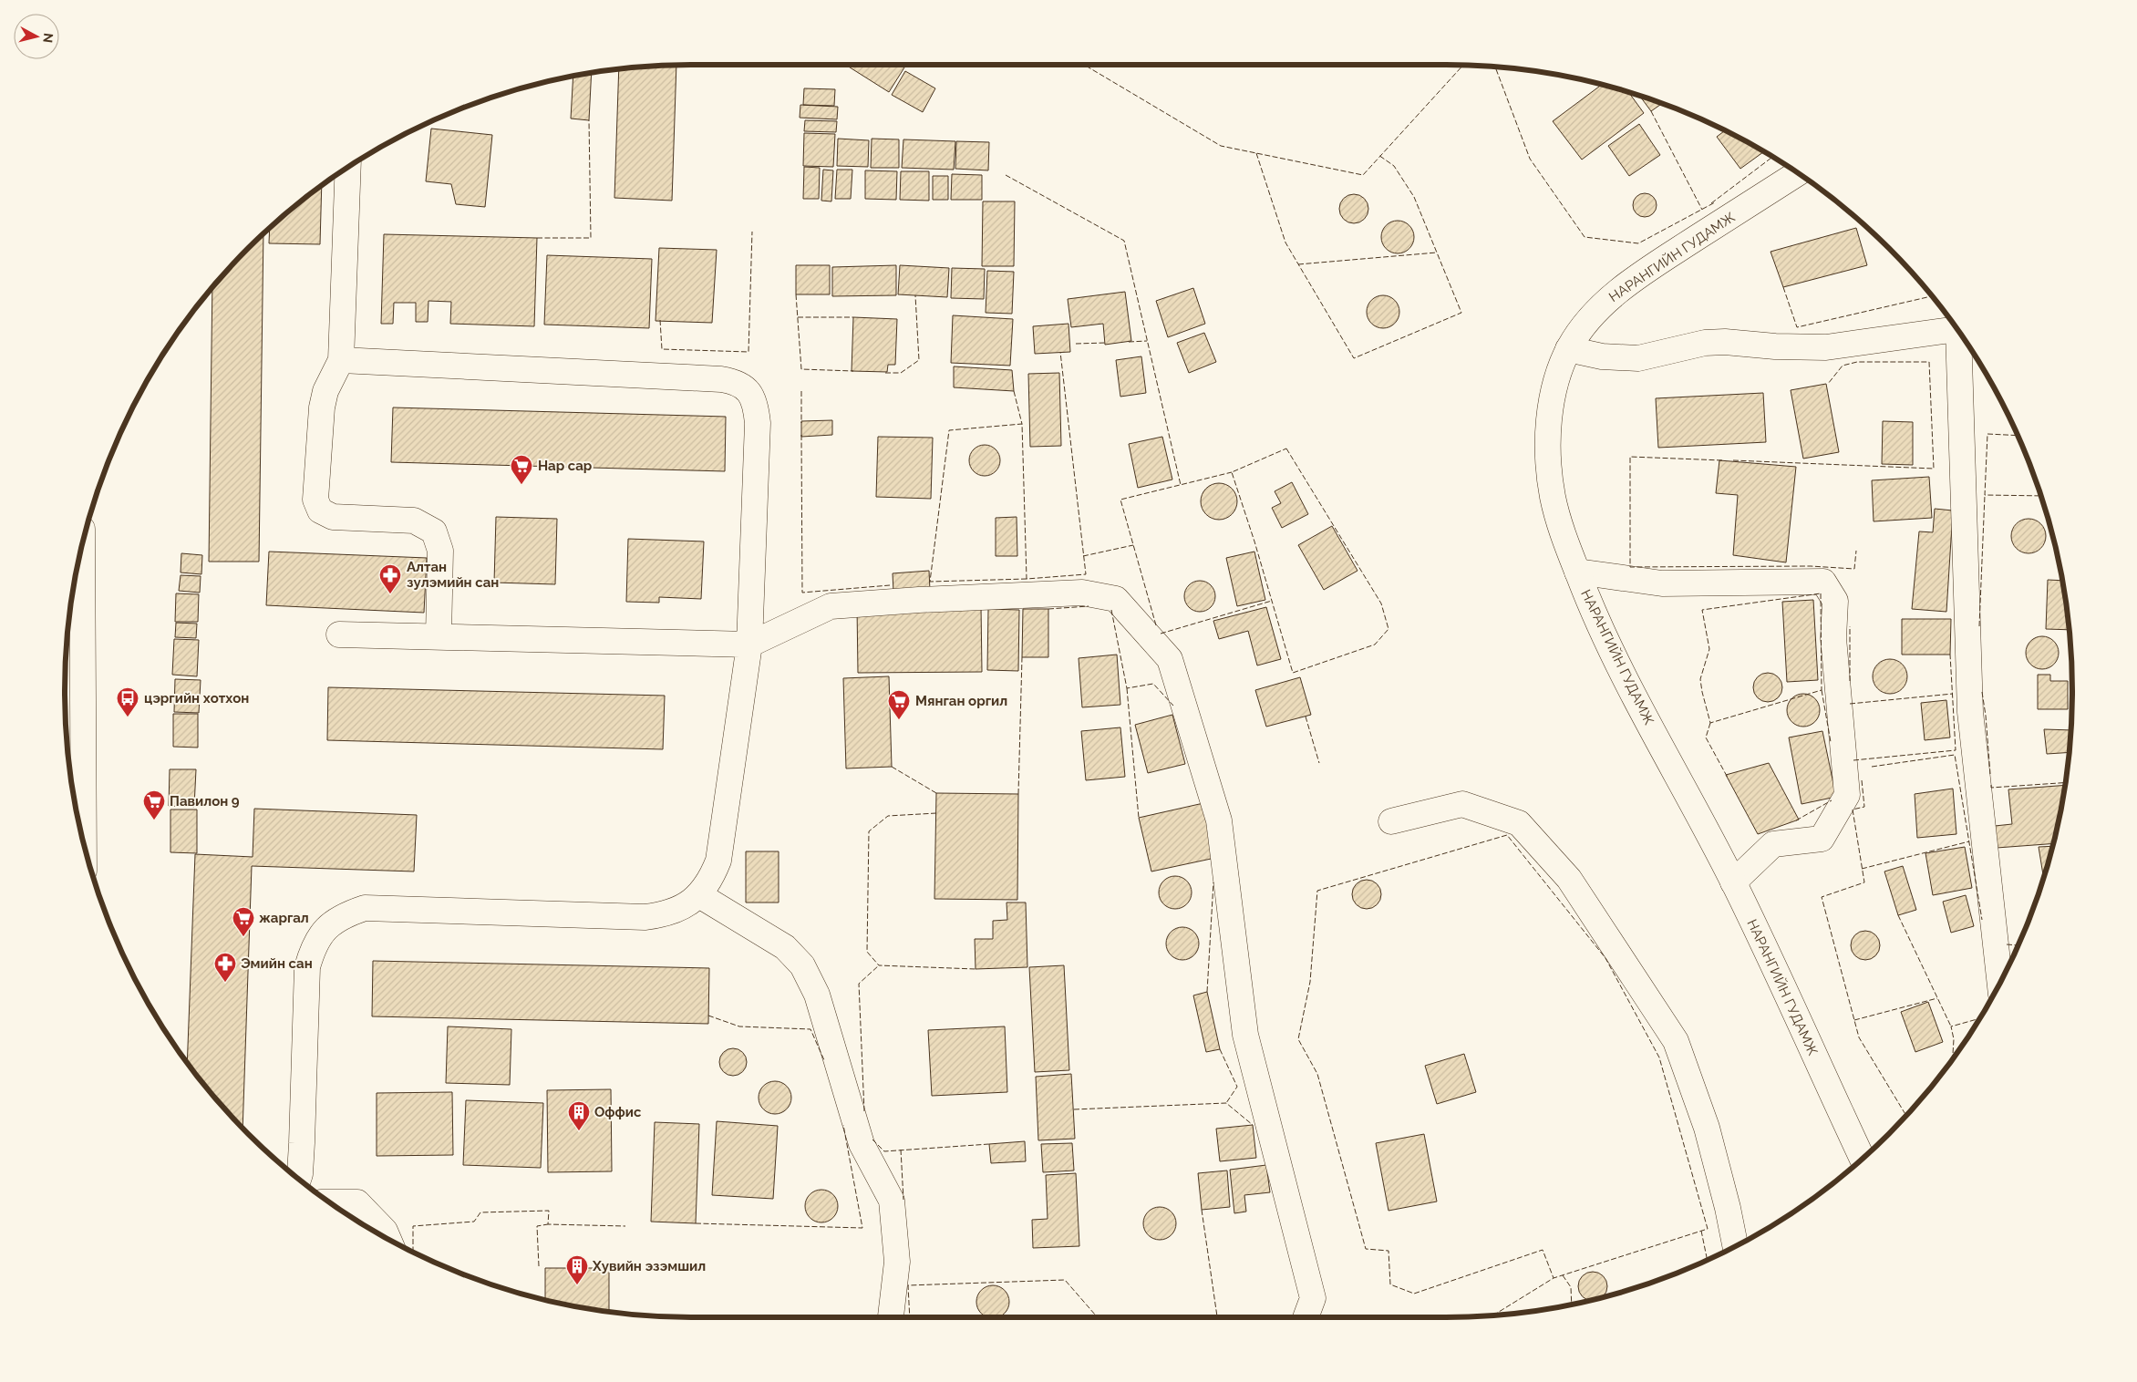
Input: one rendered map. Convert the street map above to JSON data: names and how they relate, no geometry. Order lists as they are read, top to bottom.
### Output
{
  "streets": {
    "street": ["НАРАНГИЙН ГУДАМЖ"]
  },
  "places": {
    "supermarket": [
      "Нар сар",
      "Мянган оргил",
      "Павилон 9",
      "жаргал"
    ],
    "pharmacy": ["Алтан зулэмийн сан", "Эмийн сан"],
    "bus stop": ["цэргийн хотхон"],
    "building": ["Оффис", "Хувийн эзэмшил"]
  },
  "north": "right"
}
